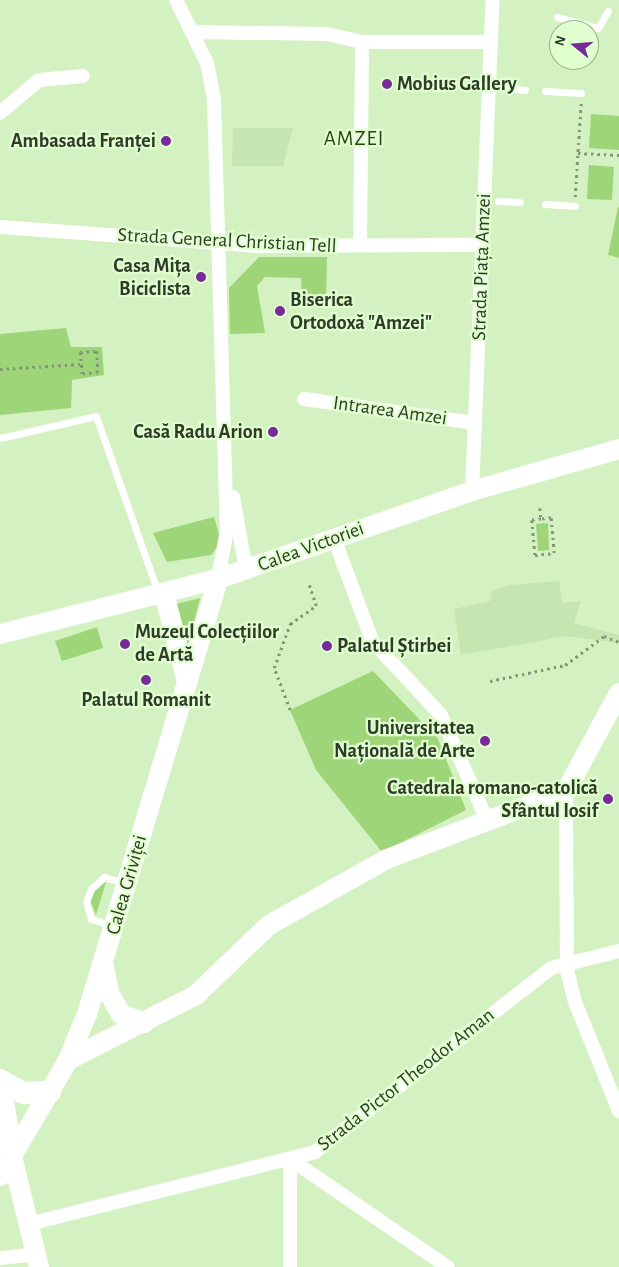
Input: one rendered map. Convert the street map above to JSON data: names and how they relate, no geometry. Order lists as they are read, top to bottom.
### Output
{
  "streets": {
    "main road": ["Calea Griviței"],
    "street": [
      "Strada General Christian Tell",
      "Strada Piața Amzei",
      "Intrarea Amzei",
      "Calea Victoriei",
      "Strada Pictor Theodor Aman"
    ]
  },
  "crossings": [
    ["Strada General Christian Tell", "Strada Piața Amzei"],
    ["Strada Piața Amzei", "Intrarea Amzei"],
    ["Strada Piața Amzei", "Calea Victoriei"],
    ["Calea Victoriei", "Calea Griviței"]
  ],
  "districts": ["AMZEI"],
  "places": [
    "Mobius Gallery",
    "Ambasada Franței",
    "Casa Mița Biciclista",
    "Biserica Ortodoxă \"Amzei\"",
    "Casă Radu Arion",
    "Muzeul Colecțiilor de Artă",
    "Palatul Știrbei",
    "Palatul Romanit",
    "Universitatea Națională de Arte",
    "Catedrala romano-catolică Sfântul Iosif"
  ],
  "north": "left"
}
